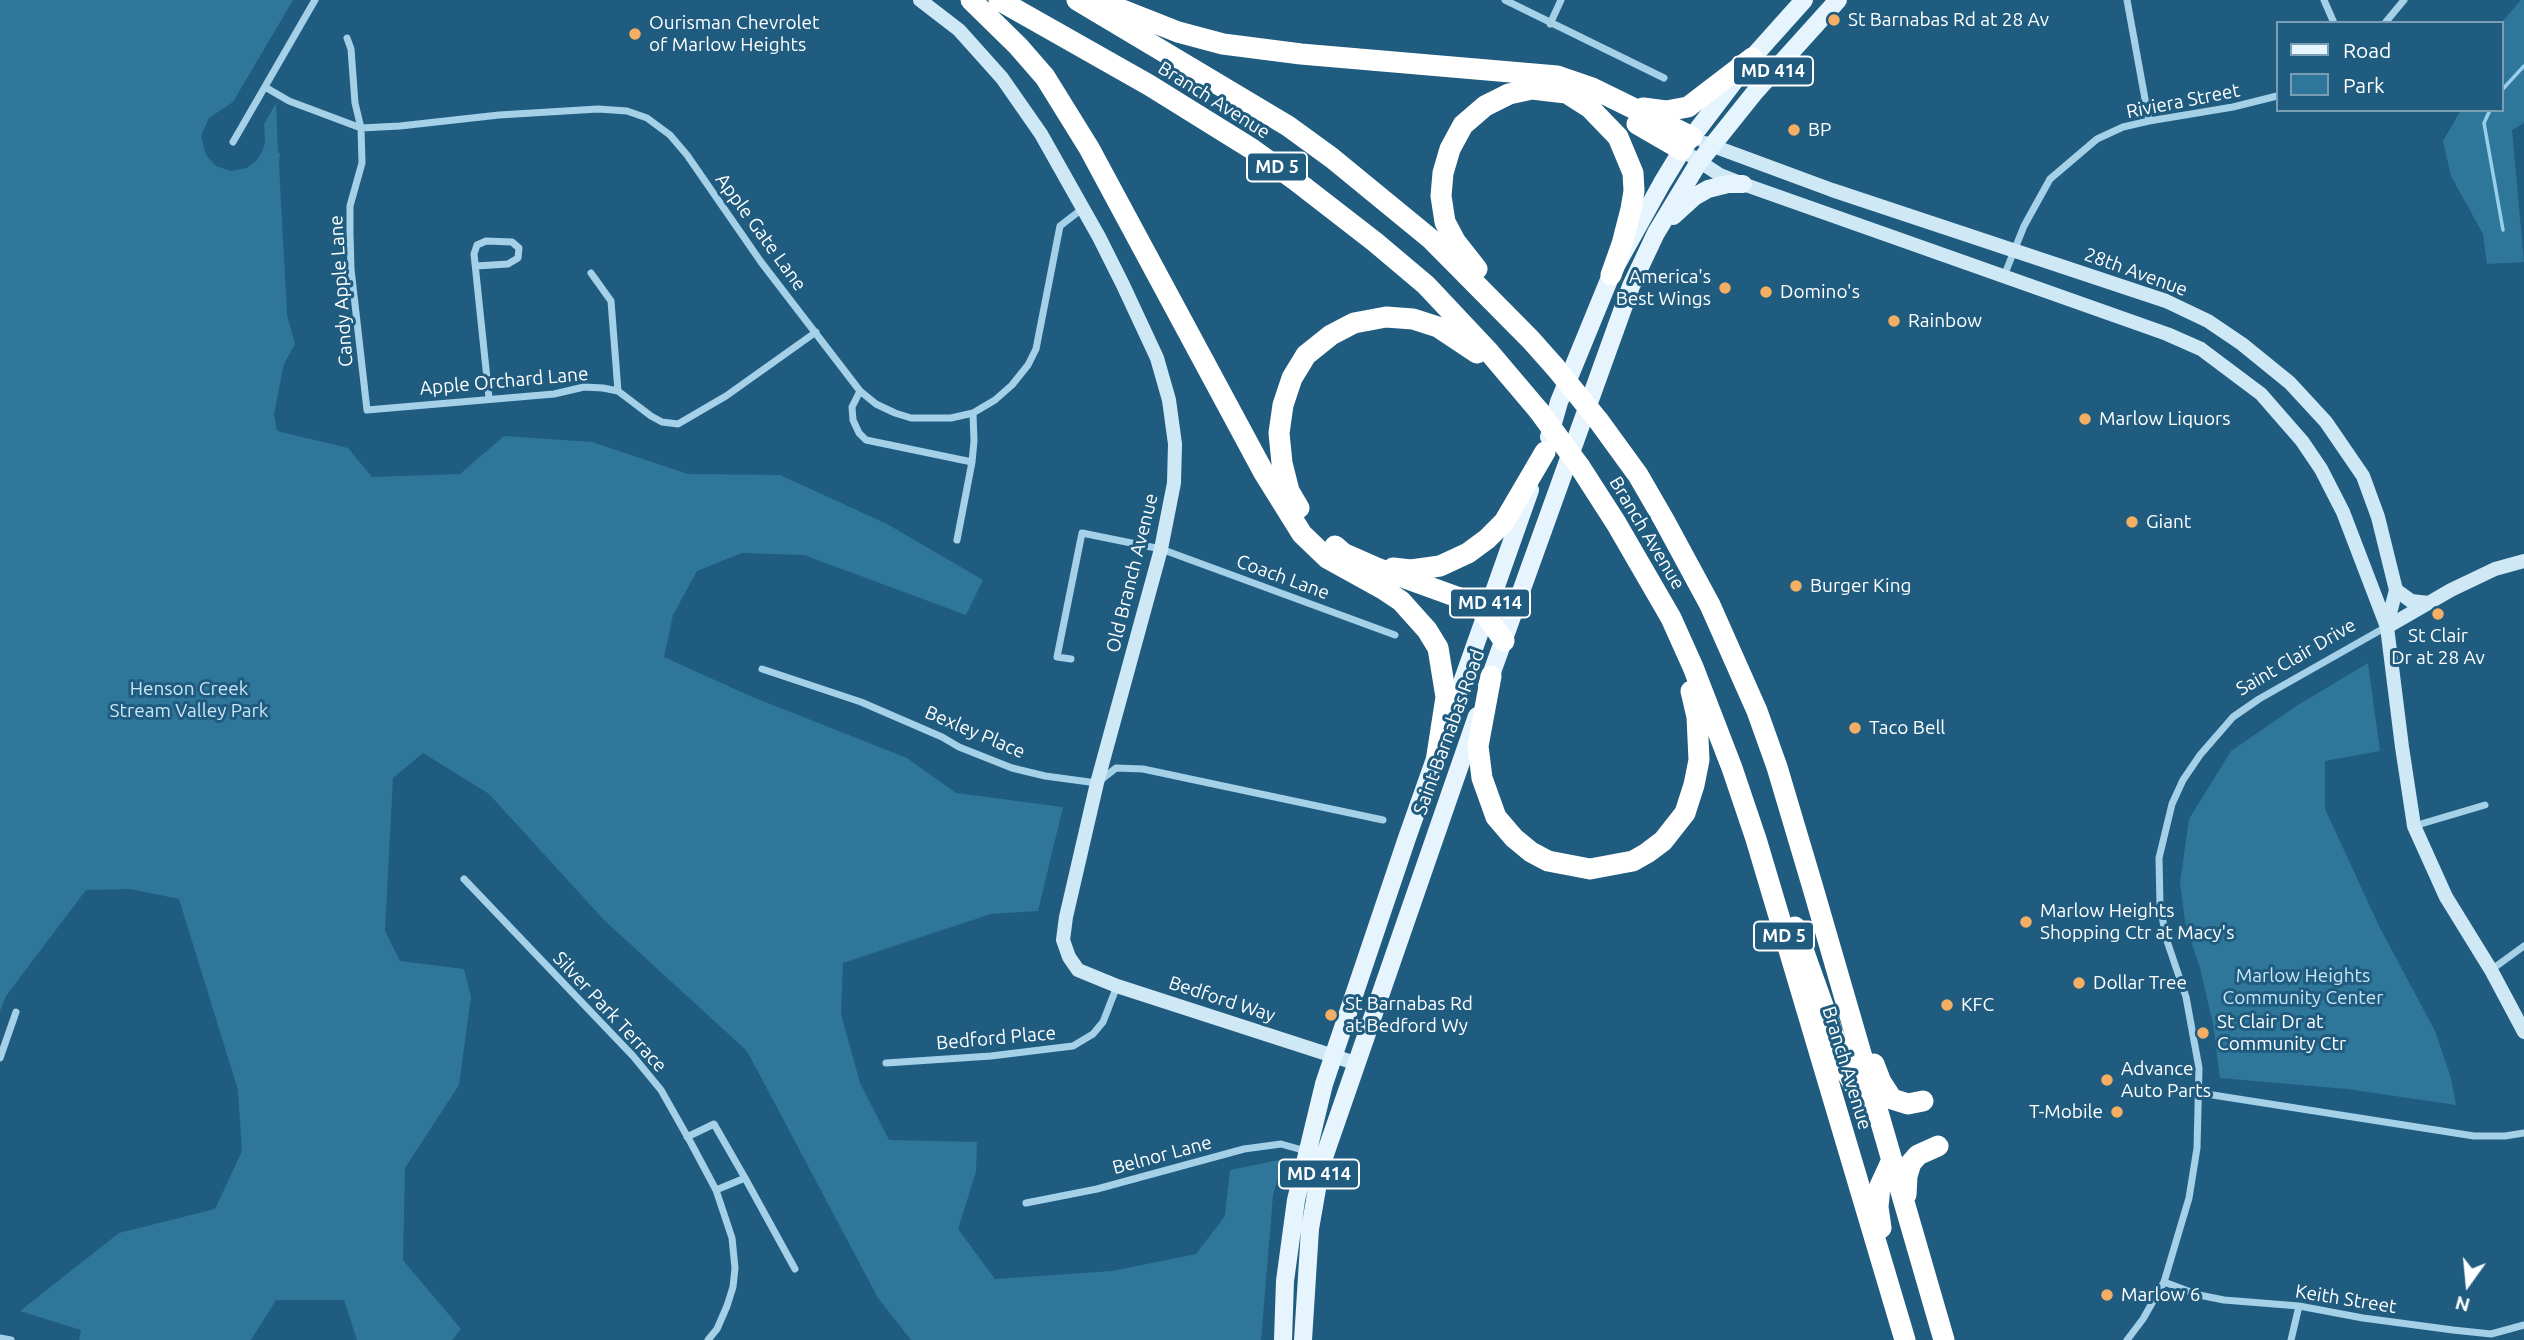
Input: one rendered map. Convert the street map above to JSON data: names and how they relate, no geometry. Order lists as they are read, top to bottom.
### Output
{
  "streets": {
    "highway": ["Branch Avenue", "MD 5"],
    "main road": ["MD 414", "Saint Barnabas Road"],
    "street": [
      "Riviera Street",
      "Apple Gate Lane",
      "28th Avenue",
      "Candy Apple Lane",
      "Apple Orchard Lane",
      "Old Branch Avenue",
      "Coach Lane",
      "Saint Clair Drive",
      "Bexley Place",
      "Bedford Way",
      "Silver Park Terrace",
      "Bedford Place",
      "Belnor Lane",
      "Keith Street"
    ]
  },
  "crossings": [
    ["Riviera Street", "28th Avenue"],
    ["Apple Gate Lane", "Candy Apple Lane"],
    ["Apple Gate Lane", "Old Branch Avenue"],
    ["28th Avenue", "Saint Clair Drive"],
    ["28th Avenue", "Saint Barnabas Road"],
    ["Candy Apple Lane", "Apple Orchard Lane"],
    ["Old Branch Avenue", "Coach Lane"],
    ["Old Branch Avenue", "Bexley Place"],
    ["Old Branch Avenue", "Bedford Way"],
    ["Saint Clair Drive", "Keith Street"],
    ["Saint Barnabas Road", "Bedford Way"],
    ["Saint Barnabas Road", "Belnor Lane"],
    ["Bedford Way", "Bedford Place"]
  ],
  "parks": ["Henson Creek Stream Valley Park", "Marlow Heights Community Center"],
  "places": [
    "St Barnabas Rd at 28 Av",
    "Ourisman Chevrolet of Marlow Heights",
    "BP",
    "America's Best Wings",
    "Domino's",
    "Rainbow",
    "Marlow Liquors",
    "Giant",
    "Burger King",
    "St Clair Dr at 28 Av",
    "Taco Bell",
    "Marlow Heights Shopping Ctr at Macy's",
    "Dollar Tree",
    "KFC",
    "St Barnabas Rd at Bedford Wy",
    "St Clair Dr at Community Ctr",
    "Advance Auto Parts",
    "T-Mobile",
    "Marlow 6"
  ],
  "legend": ["Road", "Park"],
  "north": "bottom"
}
